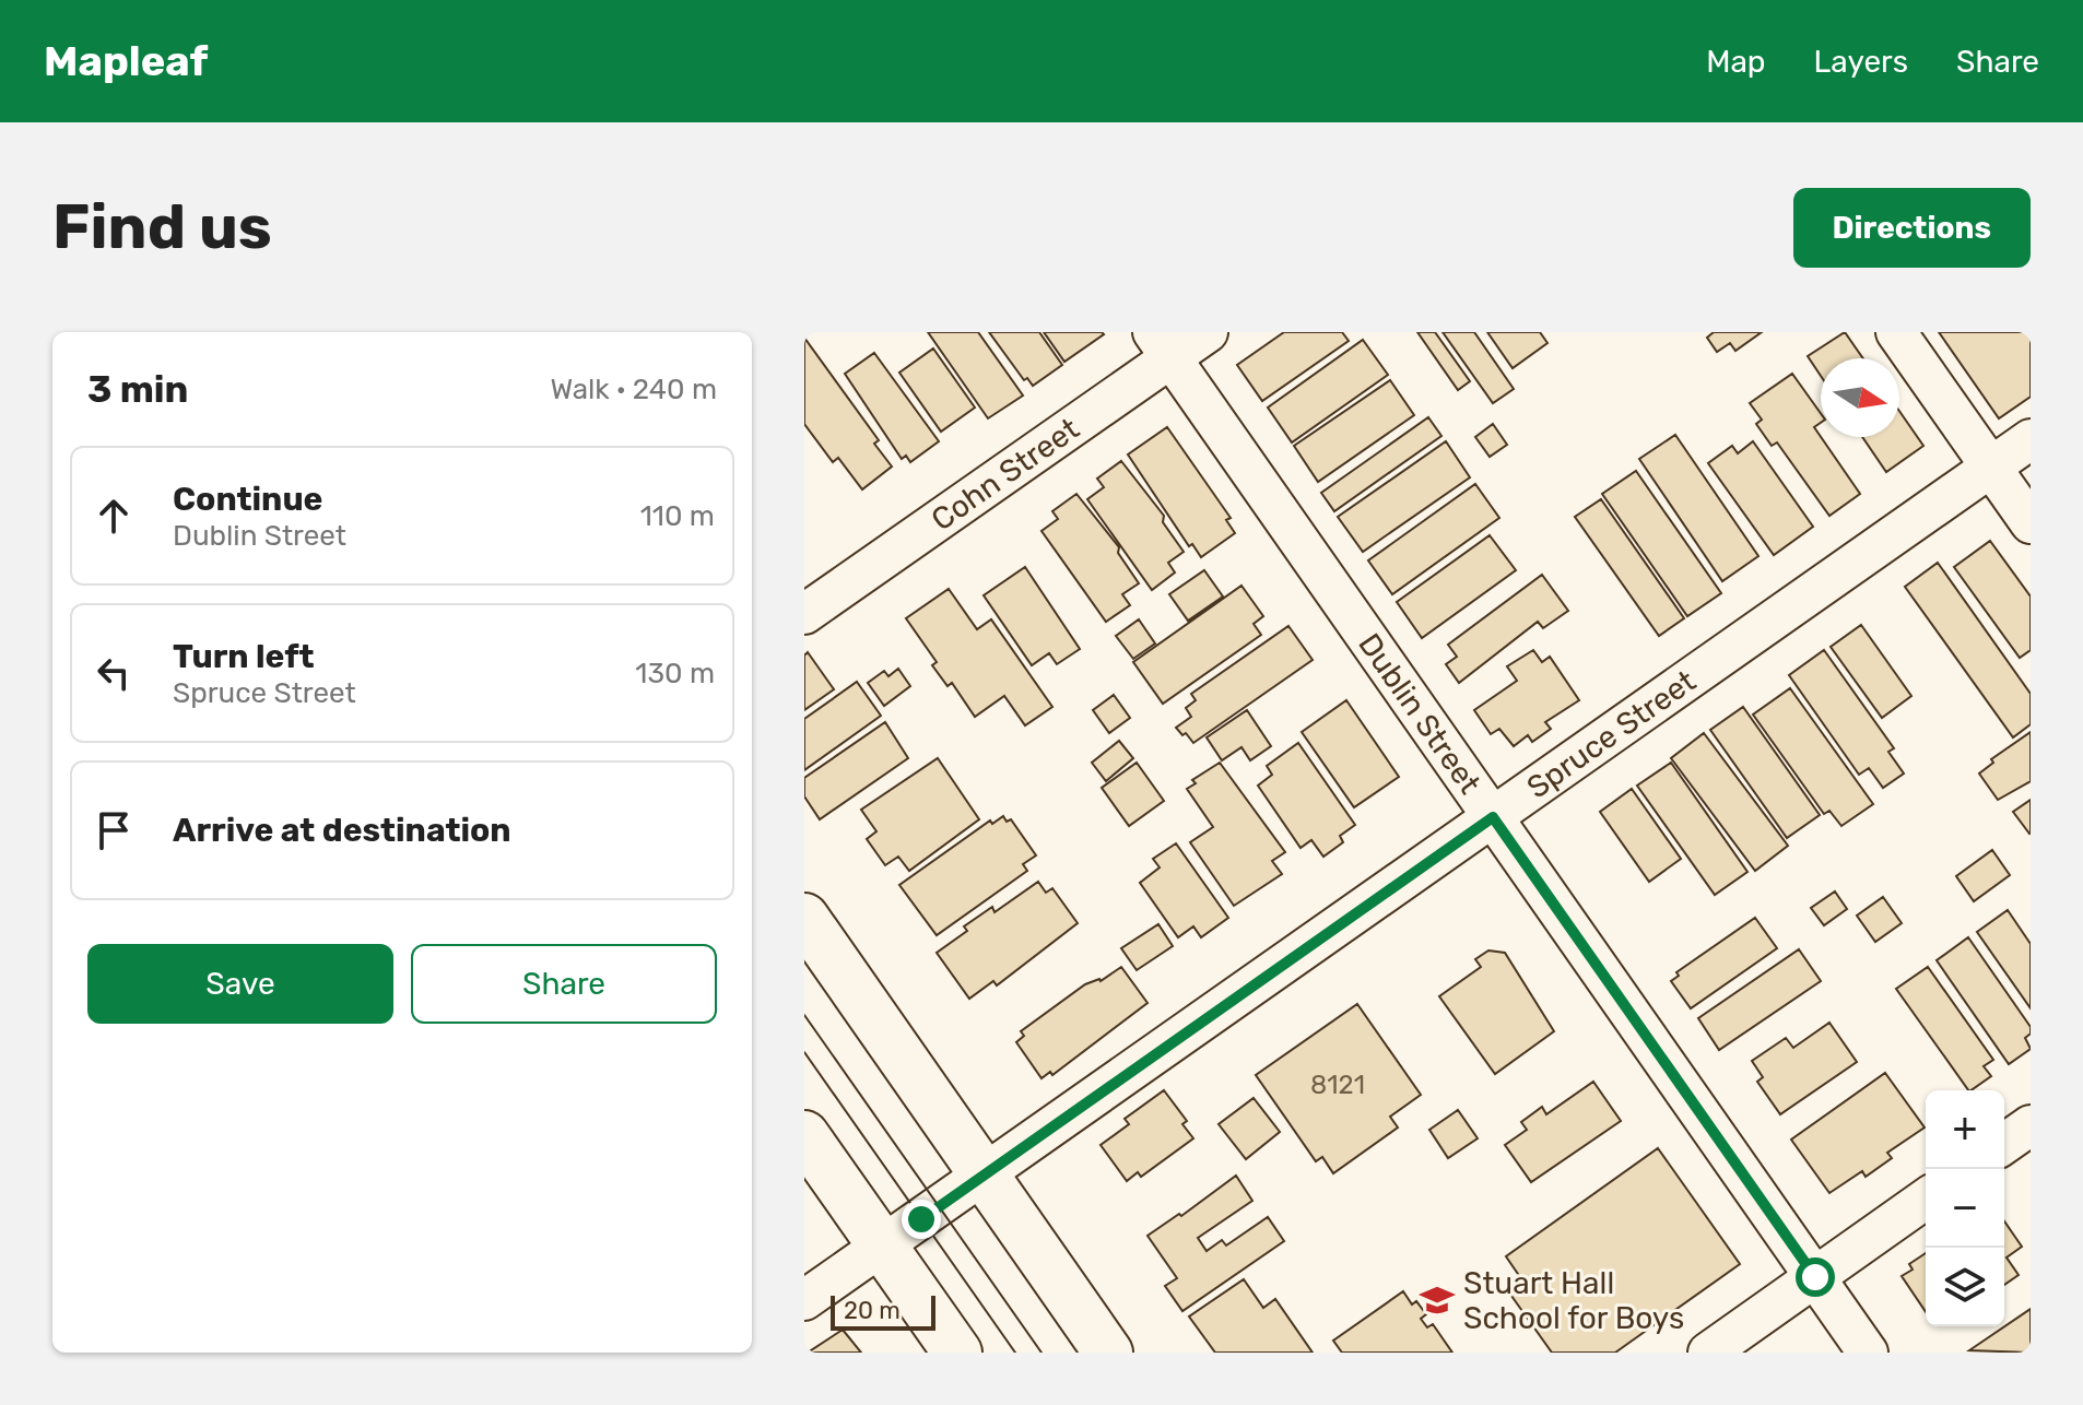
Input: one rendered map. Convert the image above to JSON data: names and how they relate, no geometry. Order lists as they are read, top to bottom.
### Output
{
  "streets": {
    "street": ["Cohn Street", "Dublin Street", "Spruce Street"]
  },
  "crossings": [
    ["Cohn Street", "Dublin Street"],
    ["Dublin Street", "Spruce Street"]
  ],
  "places": {
    "school or university": ["Stuart Hall School for Boys"]
  },
  "house_numbers": ["8121"],
  "scale_bar": "20 m",
  "north": "right",
  "page": {
    "header": "Mapleaf",
    "nav": ["Map", "Layers", "Share"],
    "buttons": [
      "Directions",
      ["Save", "Share"]
    ],
    "title": "Find us",
    "heading": ["3 min", "Walk · 240 m"],
    "list": [
      ["Continue", "Dublin Street", "110 m"],
      ["Turn left", "Spruce Street", "130 m"],
      "Arrive at destination"
    ],
    "map_buttons": ["+", "−"],
    "scale": "20 m"
  }
}
